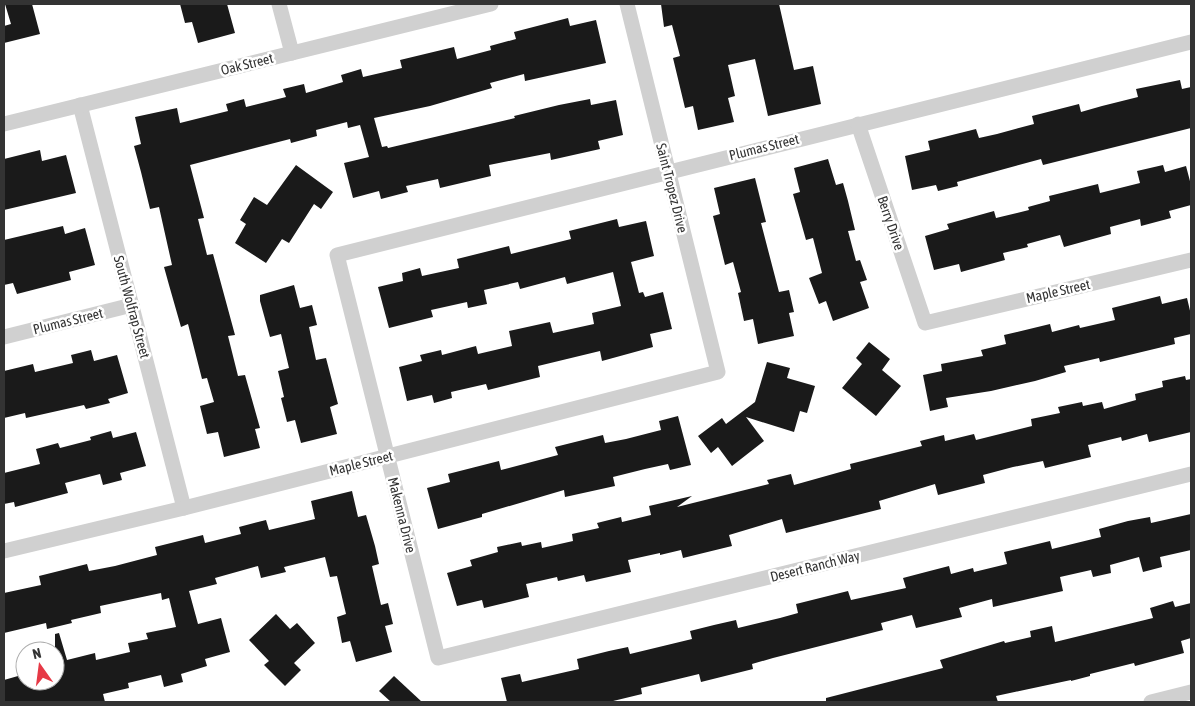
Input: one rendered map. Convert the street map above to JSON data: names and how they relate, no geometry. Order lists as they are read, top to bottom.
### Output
{
  "streets": {
    "street": [
      "Oak Street",
      "Plumas Street",
      "Saint Tropez Drive",
      "Berry Drive",
      "Maple Street",
      "South Wolfrap Street",
      "Makenna Drive",
      "Desert Ranch Way"
    ]
  },
  "crossings": [
    ["Oak Street", "South Wolfrap Street"],
    ["Plumas Street", "Saint Tropez Drive"],
    ["Plumas Street", "Berry Drive"],
    ["Plumas Street", "South Wolfrap Street"],
    ["Plumas Street", "Makenna Drive"],
    ["Saint Tropez Drive", "Maple Street"],
    ["Berry Drive", "Maple Street"],
    ["Maple Street", "South Wolfrap Street"],
    ["Maple Street", "Makenna Drive"],
    ["Makenna Drive", "Desert Ranch Way"]
  ],
  "north": "top"
}
